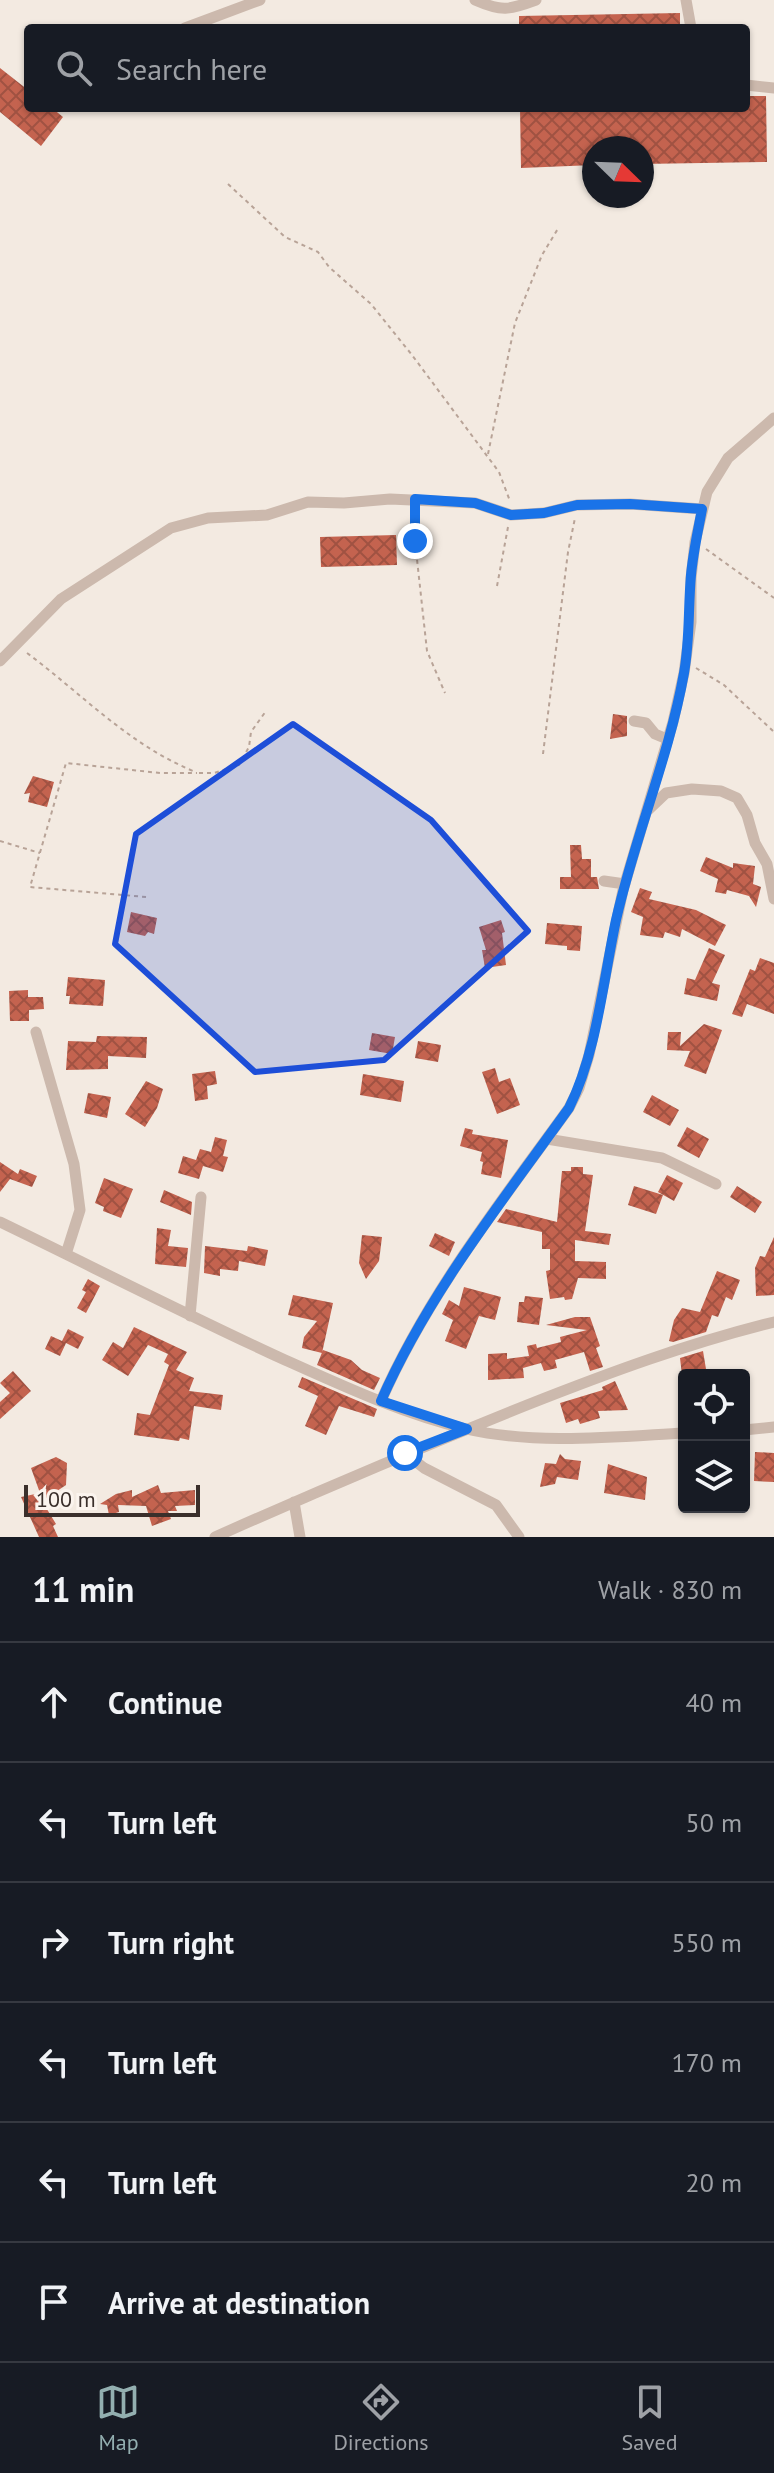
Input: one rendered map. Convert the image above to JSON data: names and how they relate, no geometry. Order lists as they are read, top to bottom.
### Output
{
  "scale_bar": "100 m",
  "north": "bottom right",
  "page": {
    "search": "Search here",
    "scale": "100 m",
    "heading": ["11 min", "Walk · 830 m"],
    "list": [
      ["Continue", "40 m"],
      ["Turn left", "50 m"],
      ["Turn right", "550 m"],
      ["Turn left", "170 m"],
      ["Turn left", "20 m"],
      "Arrive at destination"
    ],
    "nav": ["Map", "Directions", "Saved"]
  }
}
